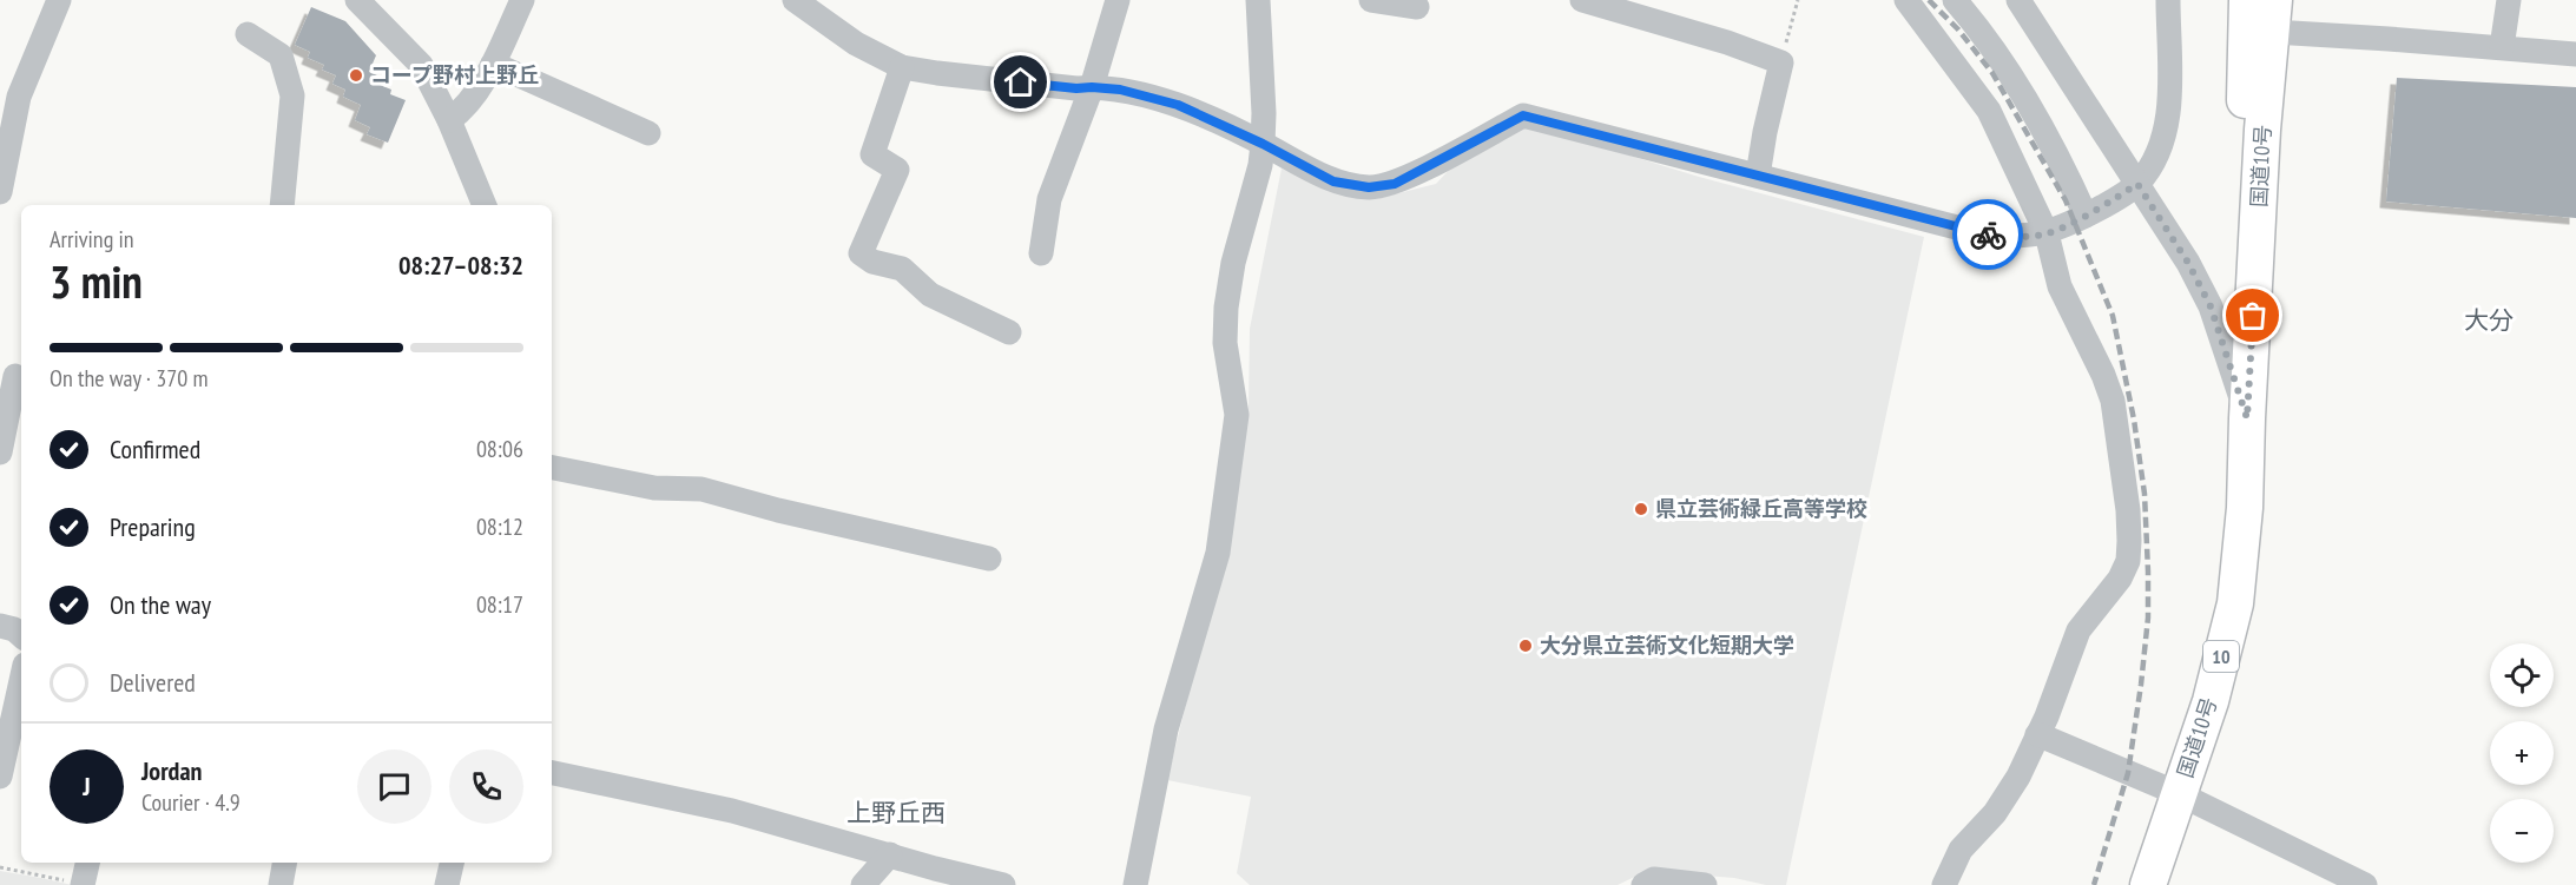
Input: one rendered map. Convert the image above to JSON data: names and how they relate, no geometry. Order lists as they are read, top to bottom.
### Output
{
  "streets": {
    "highway": ["国道10号", "10"]
  },
  "districts": ["大分", "上野丘西"],
  "places": ["コープ野村上野丘", "県立芸術緑丘高等学校", "大分県立芸術文化短期大学"],
  "page": {
    "heading": ["3 min", "Arriving in", "08:27–08:32"],
    "panel": ["Jordan", "Courier · 4.9"],
    "bar": "On the way · 370 m",
    "list": [
      ["Confirmed", "08:06"],
      ["Preparing", "08:12"],
      ["On the way", "08:17"],
      "Delivered"
    ],
    "map_buttons": ["+", "−"],
    "round": "J"
  }
}
